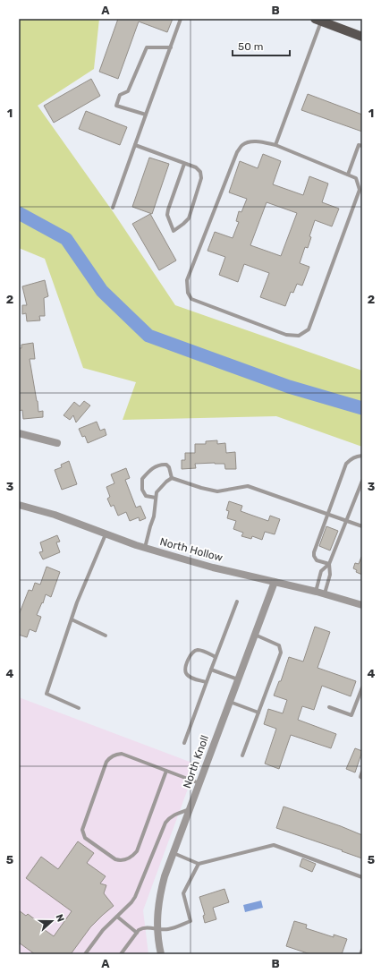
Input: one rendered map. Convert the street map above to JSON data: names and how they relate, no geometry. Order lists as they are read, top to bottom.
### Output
{
  "streets": {
    "street": ["North Hollow", "North Knoll"]
  },
  "crossings": [
    ["North Hollow", "North Knoll"]
  ],
  "scale_bar": "50 m",
  "north": "right",
  "grid": {
    "columns": ["A", "B"],
    "rows": [
      "1",
      "2",
      "3",
      "4",
      "5"
    ]
  }
}
